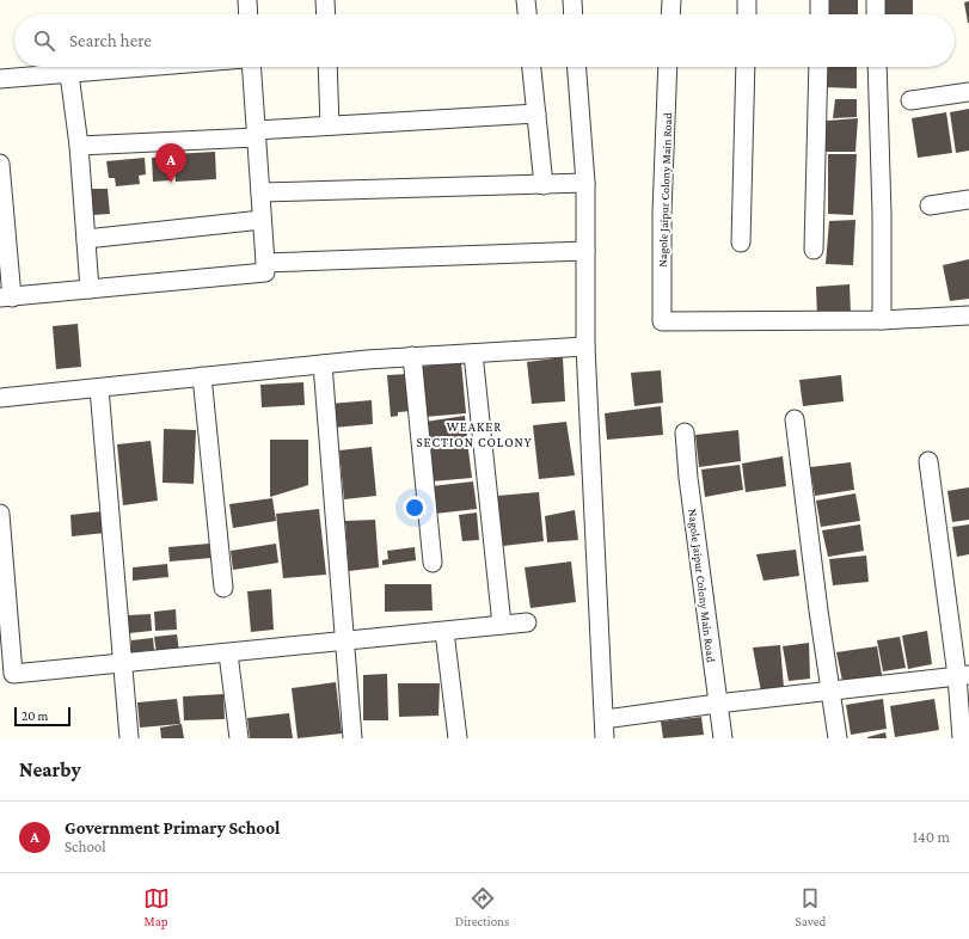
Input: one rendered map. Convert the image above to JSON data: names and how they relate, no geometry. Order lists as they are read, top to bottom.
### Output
{
  "streets": {
    "street": ["Nagole Jaipur Colony Main Road"]
  },
  "districts": ["WEAKER SECTION COLONY"],
  "scale_bar": "20 m",
  "page": {
    "search": "Search here",
    "pins": "A",
    "scale": "20 m",
    "heading": "Nearby",
    "list": [
      {
        "mark": "A",
        "name": "Government Primary School",
        "note": "School",
        "value": "140 m"
      }
    ],
    "nav": ["Map", "Directions", "Saved"]
  }
}
